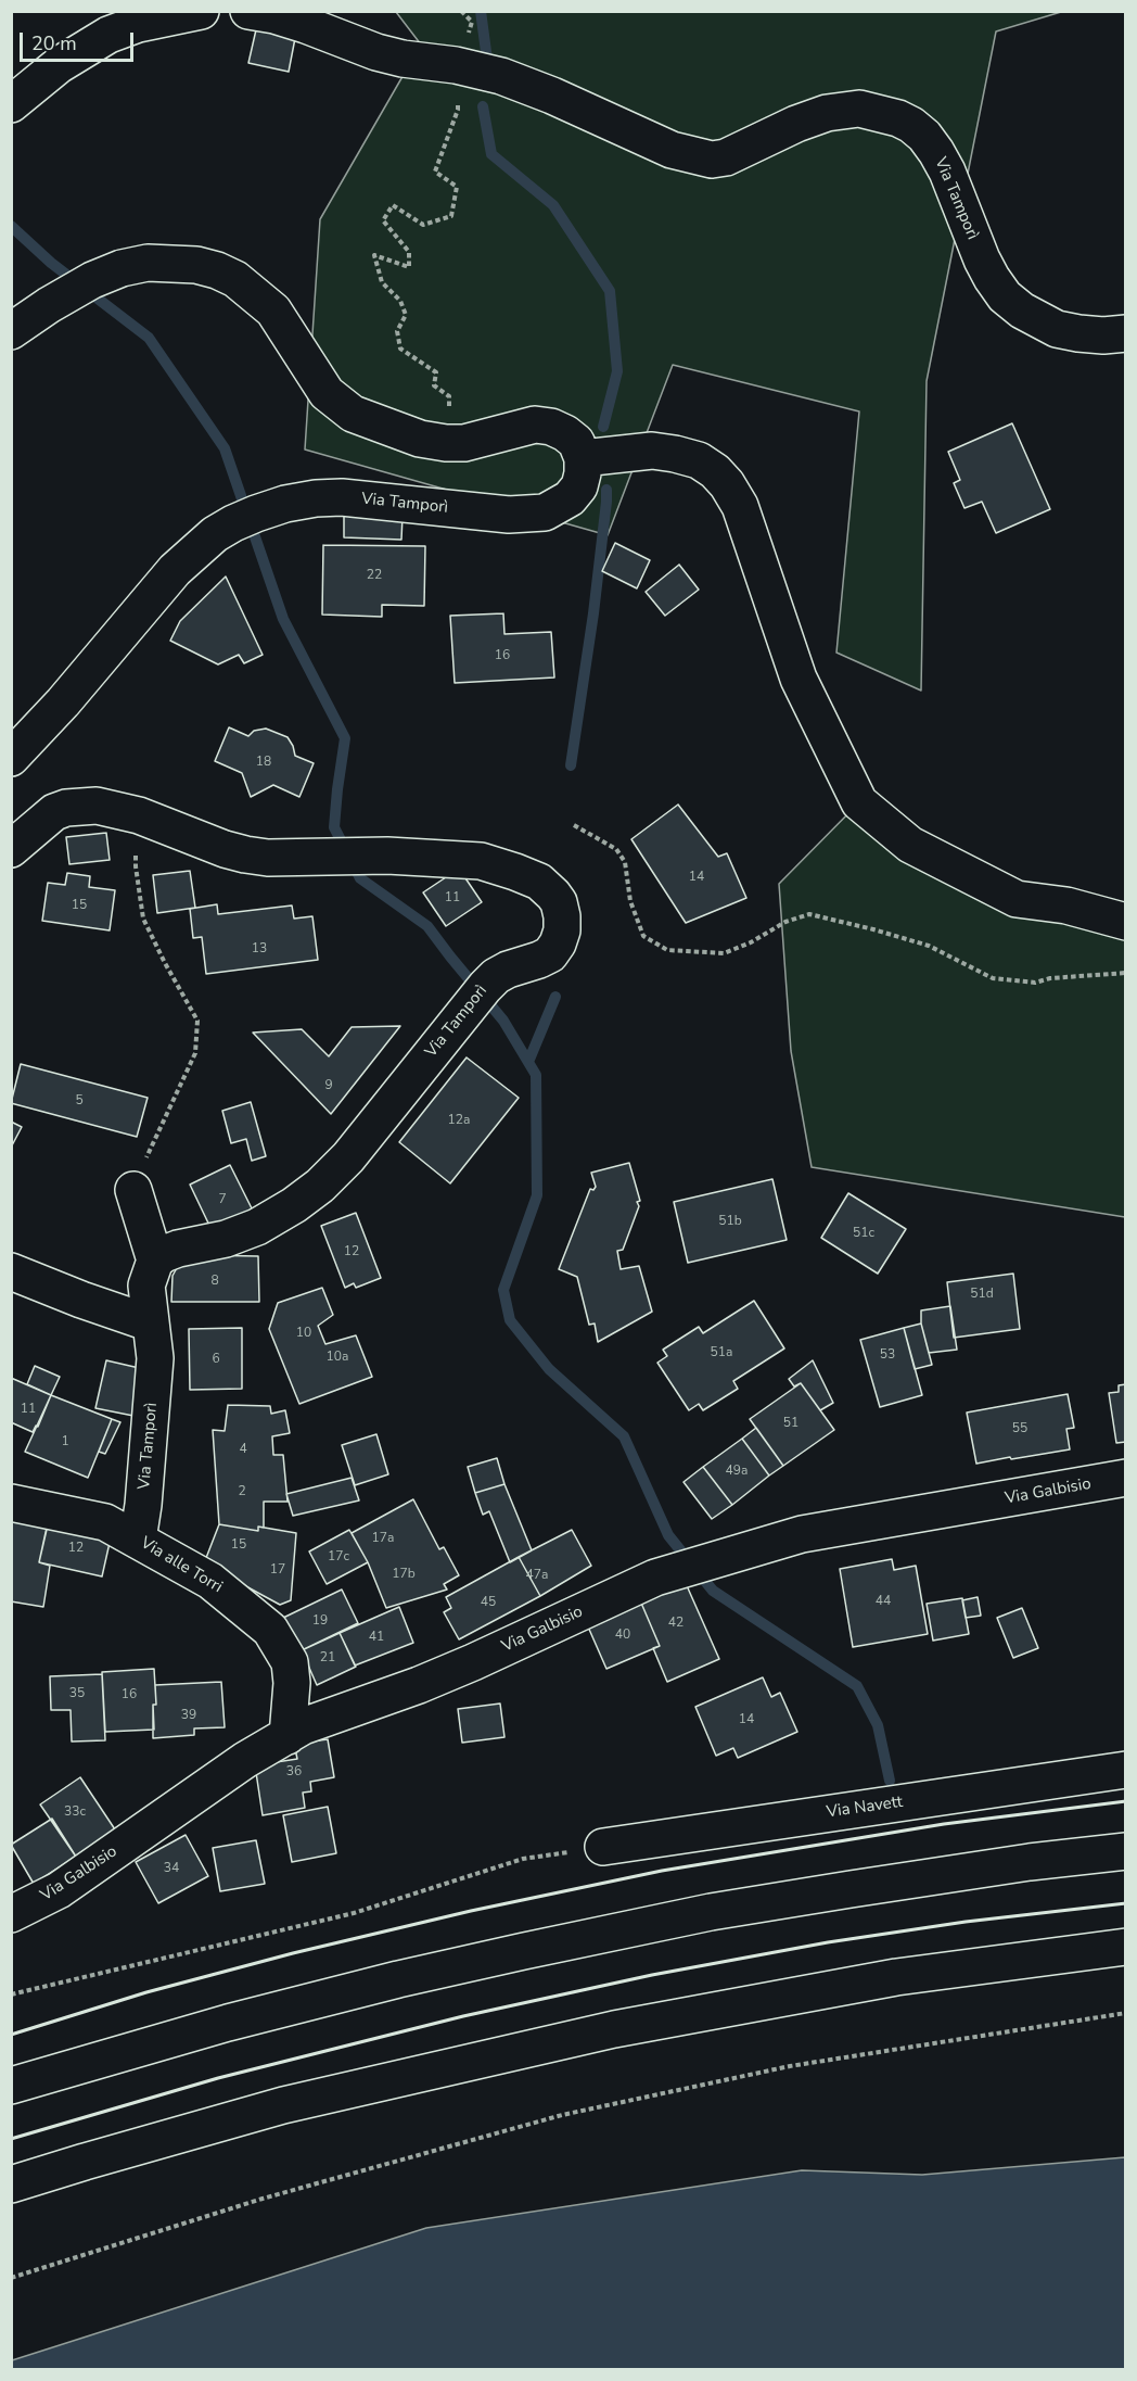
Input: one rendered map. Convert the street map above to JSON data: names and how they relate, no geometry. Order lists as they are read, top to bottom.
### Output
{
  "streets": {
    "main road": [
      "Via Tamporì",
      "Via Galbisio",
      "Via alle Torri",
      "Via Navett"
    ]
  },
  "crossings": [
    ["Via Tamporì", "Via alle Torri"],
    ["Via Galbisio", "Via alle Torri"]
  ],
  "house_numbers": [
    "22",
    "16",
    "18",
    "14",
    "11",
    "15",
    "13",
    "9",
    "5",
    "12a",
    "7",
    "51b",
    "51c",
    "12",
    "8",
    "51d",
    "10",
    "51a",
    "53",
    "10a",
    "6",
    "11",
    "51",
    "55",
    "1",
    "4",
    "49a",
    "2",
    "17a",
    "15",
    "12",
    "17c",
    "17",
    "17b",
    "47a",
    "44",
    "45",
    "19",
    "42",
    "40",
    "41",
    "21",
    "35",
    "16",
    "39",
    "14",
    "36",
    "33c",
    "34"
  ],
  "scale_bar": "20 m"
}
